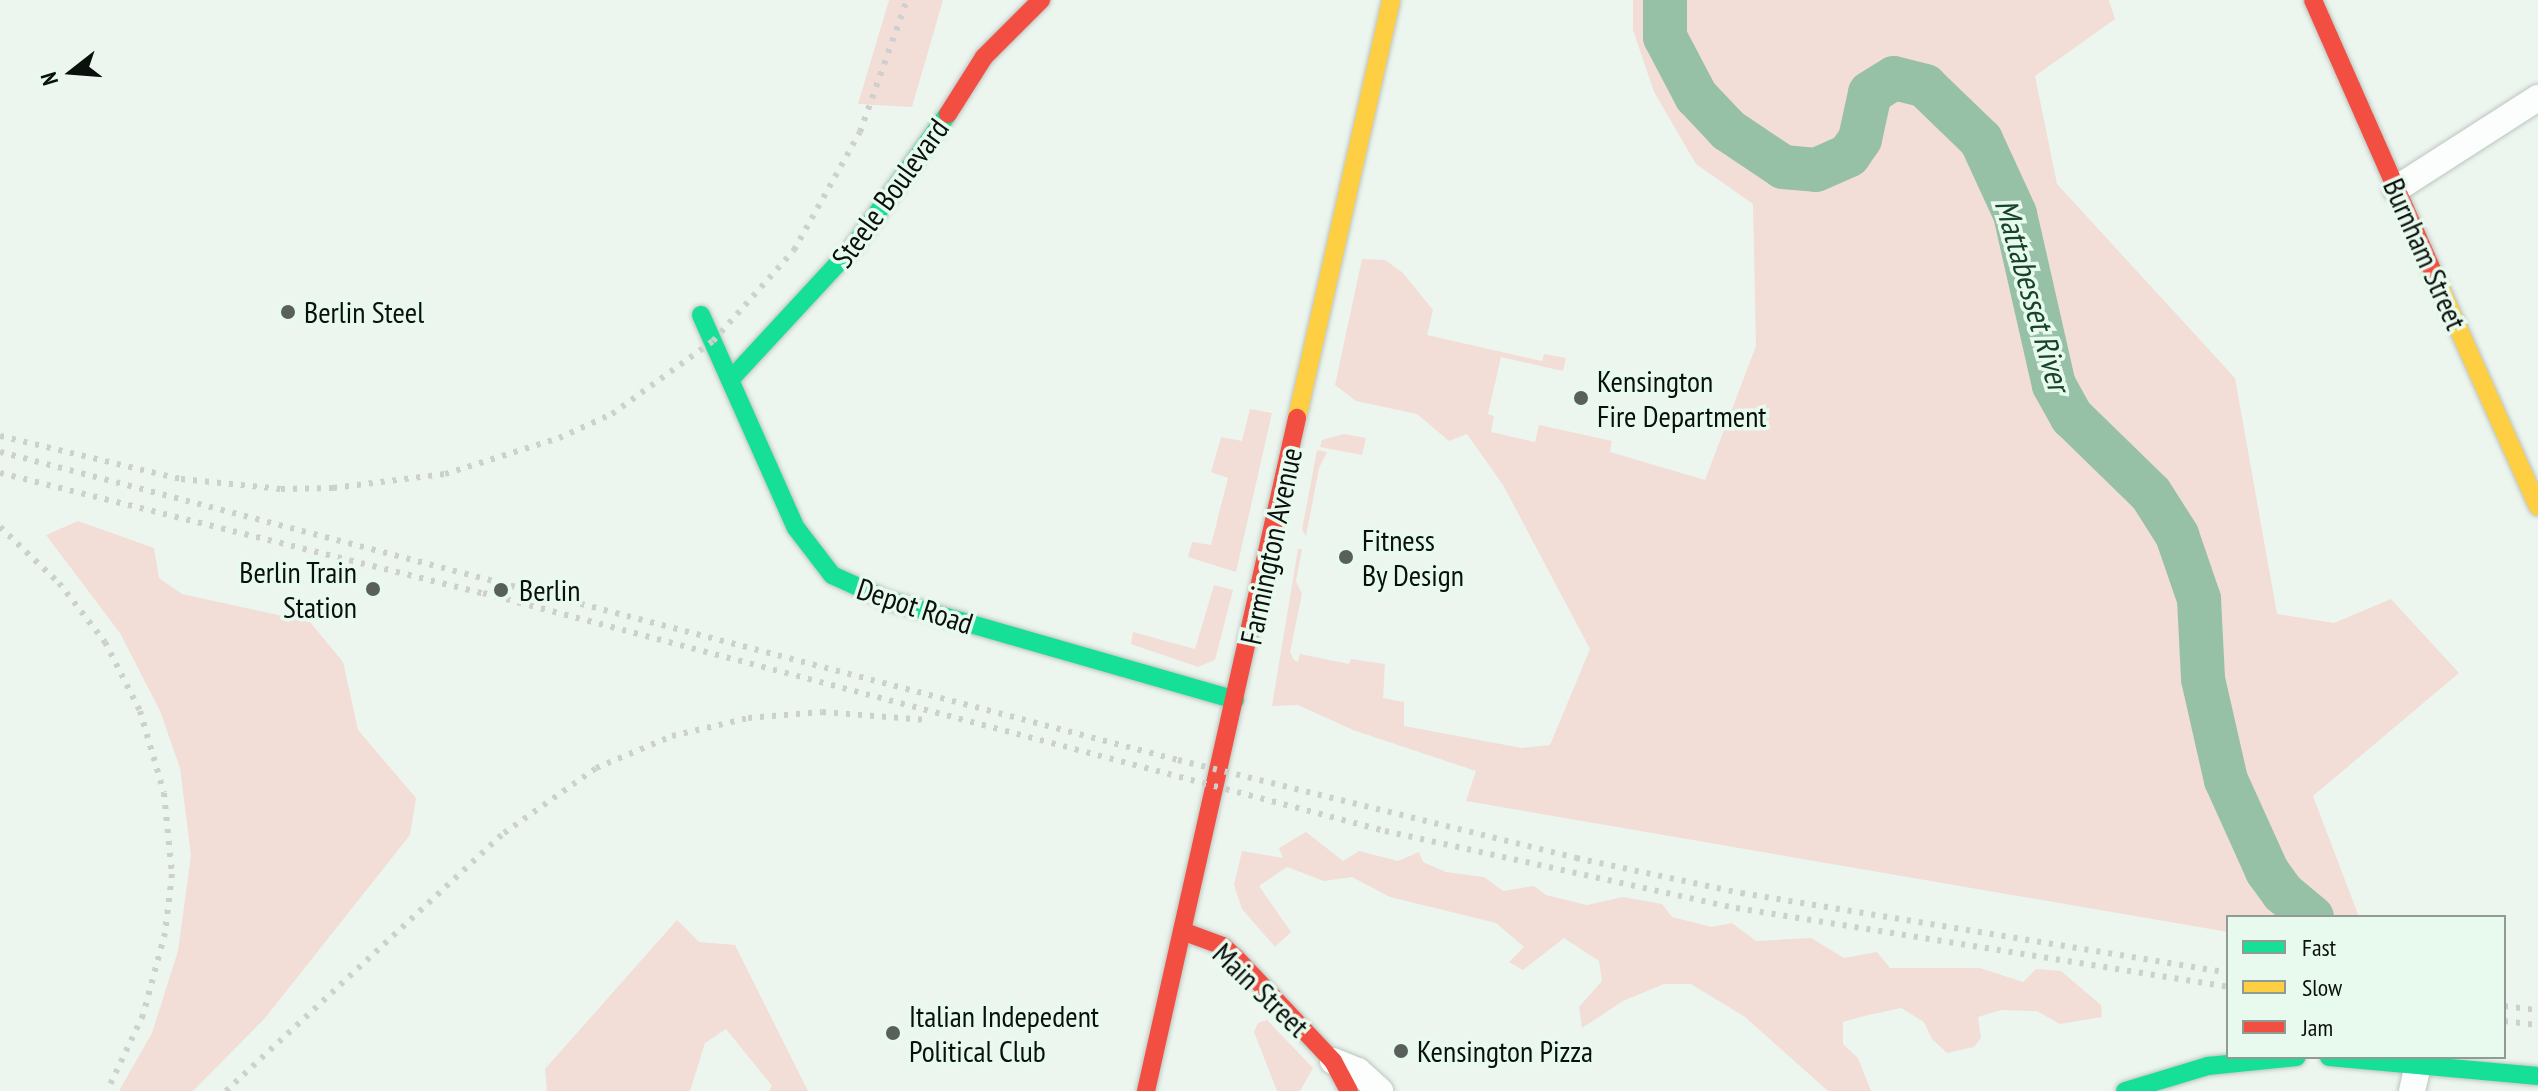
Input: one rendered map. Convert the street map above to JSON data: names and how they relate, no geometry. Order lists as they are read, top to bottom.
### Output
{
  "streets": {
    "street": [
      "Steele Boulevard",
      "Burnham Street",
      "Farmington Avenue",
      "Depot Road",
      "Main Street"
    ]
  },
  "crossings": [
    ["Steele Boulevard", "Depot Road"],
    ["Farmington Avenue", "Depot Road"],
    ["Farmington Avenue", "Main Street"]
  ],
  "water": ["Mattabesset River"],
  "places": [
    "Berlin Steel",
    "Kensington Fire Department",
    "Fitness By Design",
    "Berlin Train Station",
    "Berlin",
    "Italian Indepedent Political Club",
    "Kensington Pizza"
  ],
  "legend": ["Fast", "Slow", "Jam"],
  "north": "left"
}
